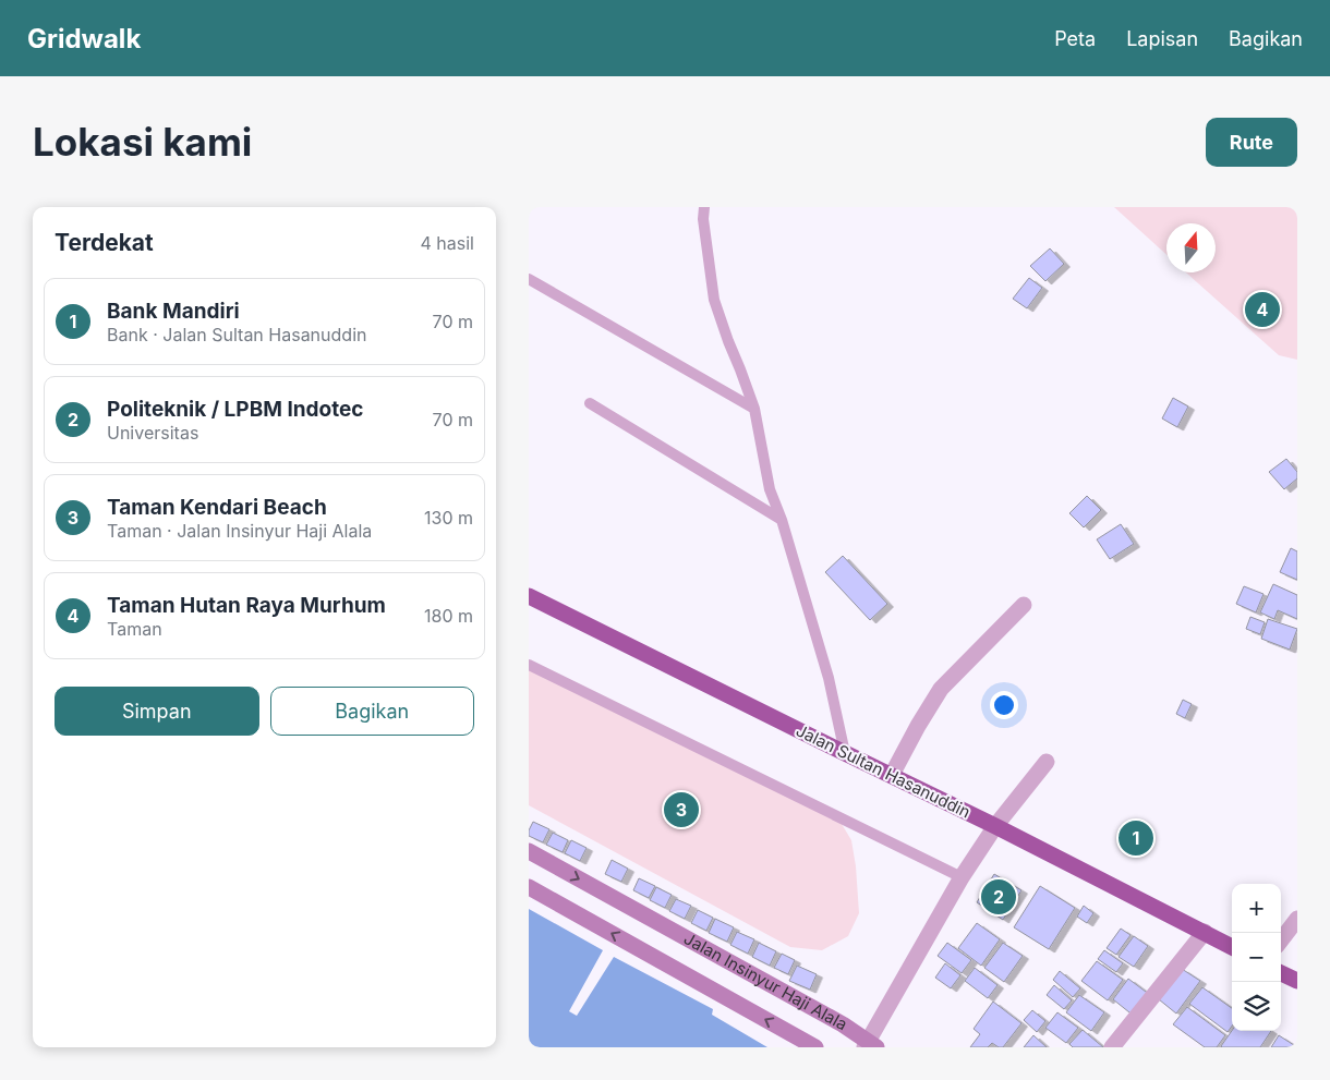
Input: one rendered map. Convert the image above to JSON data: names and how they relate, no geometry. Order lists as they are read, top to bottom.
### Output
{
  "streets": {
    "highway": ["Jalan Sultan Hasanuddin"],
    "main road": ["Jalan Insinyur Haji Alala"]
  },
  "crossings": [
    ["Jalan Sultan Hasanuddin", "Jalan Insinyur Haji Alala"]
  ],
  "north": "top",
  "page": {
    "header": "Gridwalk",
    "nav": ["Peta", "Lapisan", "Bagikan"],
    "buttons": [
      "Rute",
      ["Simpan", "Bagikan"]
    ],
    "title": "Lokasi kami",
    "heading": ["Terdekat", "4 hasil"],
    "list": [
      {
        "mark": "1",
        "name": "Bank Mandiri",
        "note": "Bank · Jalan Sultan Hasanuddin",
        "value": "70 m"
      },
      {
        "mark": "2",
        "name": "Politeknik / LPBM Indotec",
        "note": "Universitas",
        "value": "70 m"
      },
      {
        "mark": "3",
        "name": "Taman Kendari Beach",
        "note": "Taman · Jalan Insinyur Haji Alala",
        "value": "130 m"
      },
      {
        "mark": "4",
        "name": "Taman Hutan Raya Murhum",
        "note": "Taman",
        "value": "180 m"
      }
    ],
    "pins": [
      "4",
      "3",
      "1",
      "2"
    ],
    "map_buttons": ["+", "−"]
  }
}
